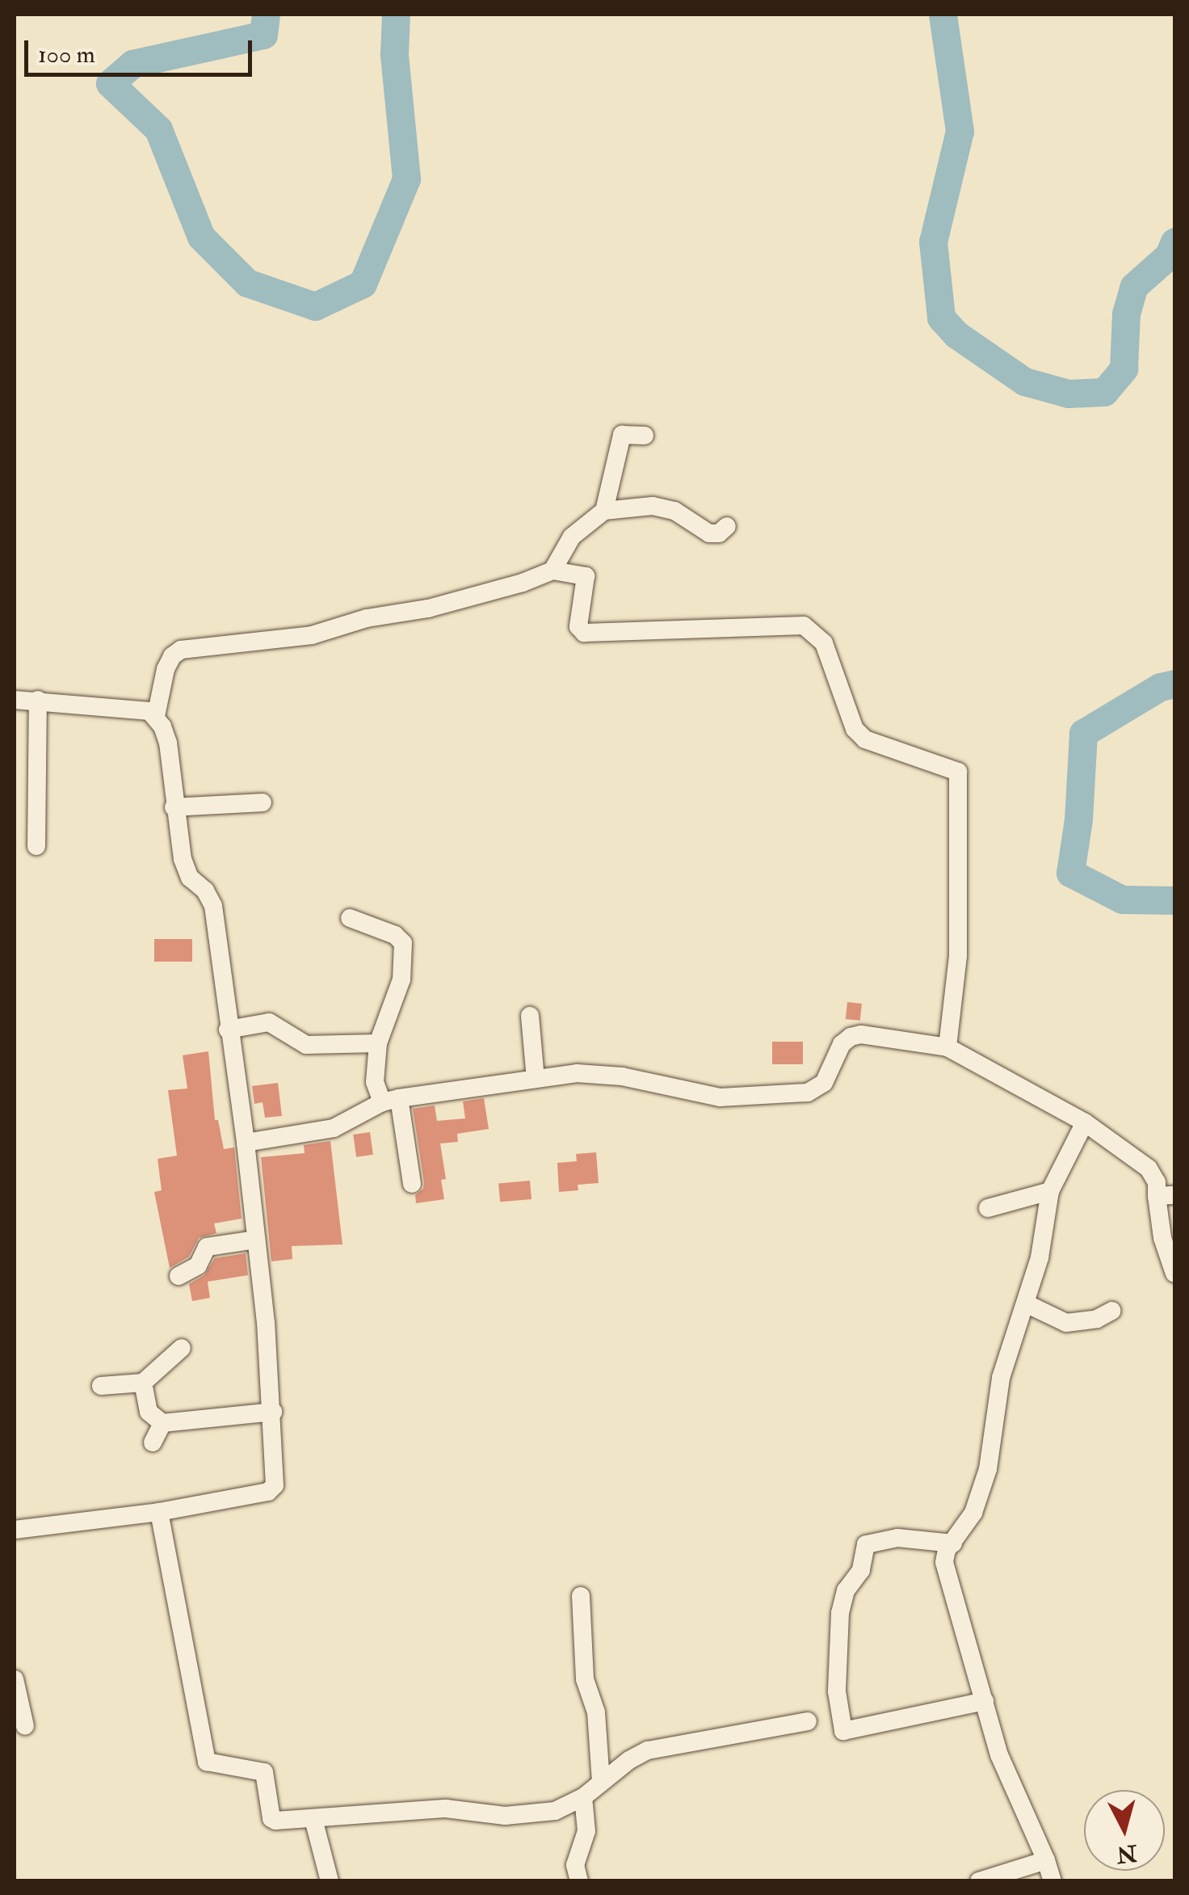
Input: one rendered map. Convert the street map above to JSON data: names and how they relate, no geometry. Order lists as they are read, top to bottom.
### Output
{
  "scale_bar": "100 m",
  "north": "bottom"
}
